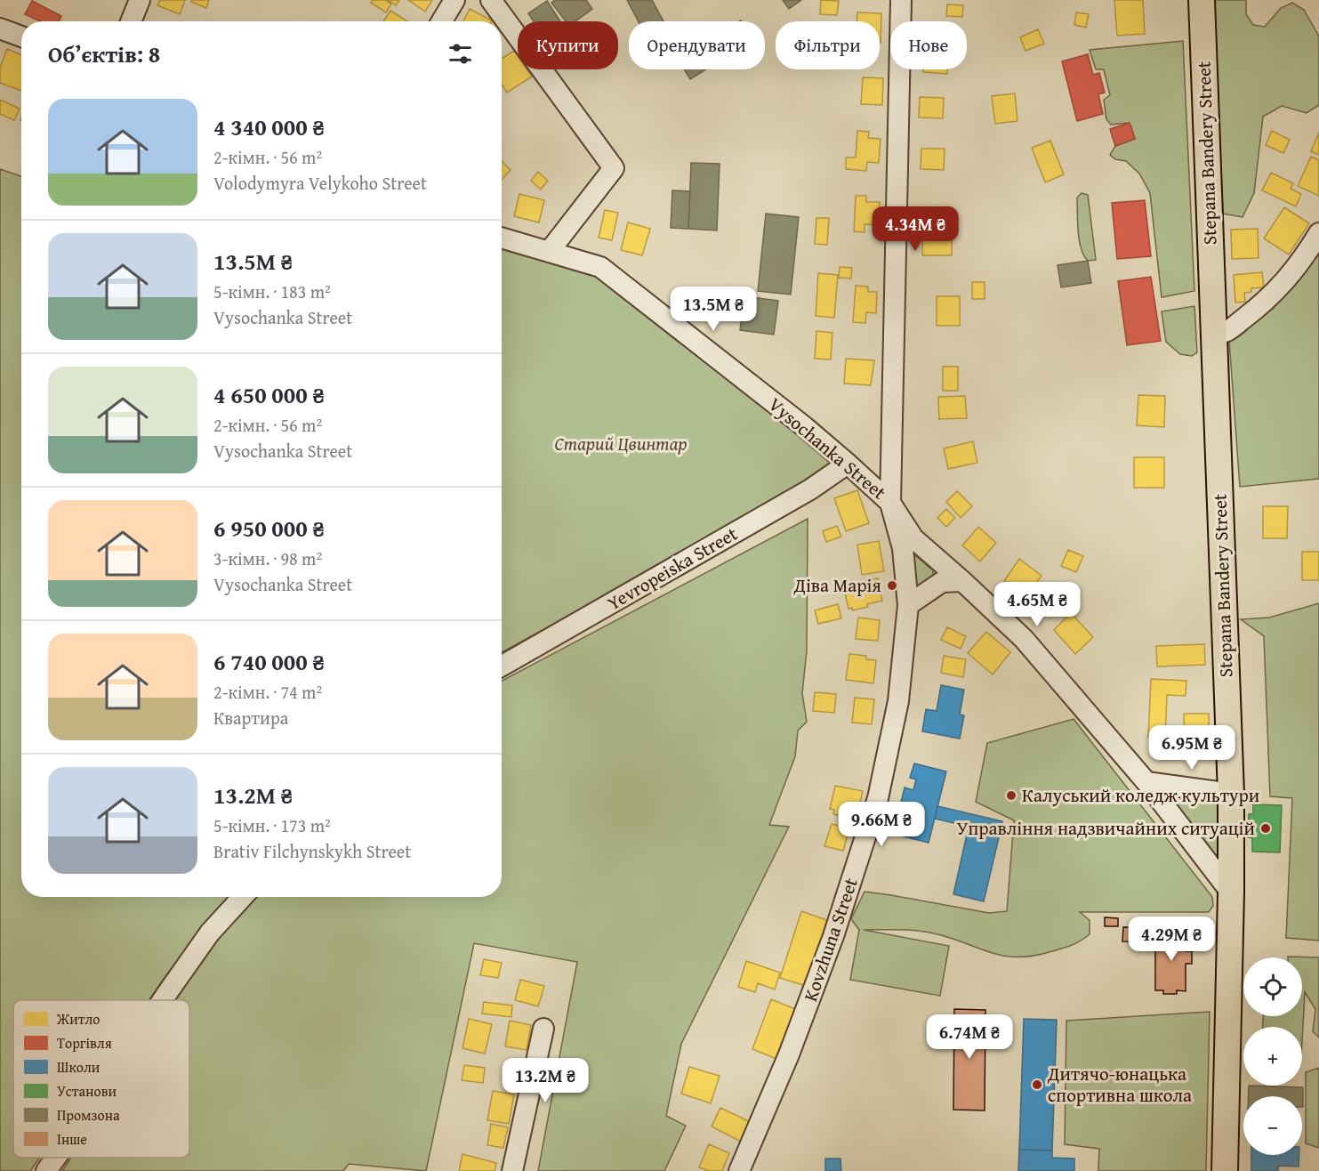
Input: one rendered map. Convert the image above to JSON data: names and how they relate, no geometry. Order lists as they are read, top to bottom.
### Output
{
  "streets": {
    "main road": ["Stepana Bandery Street"],
    "street": ["Vysochanka Street", "Yevropeiska Street", "Kovzhuna Street"]
  },
  "crossings": [
    ["Stepana Bandery Street", "Vysochanka Street"],
    ["Vysochanka Street", "Yevropeiska Street"],
    ["Vysochanka Street", "Kovzhuna Street"]
  ],
  "parks": ["Старий Цвинтар"],
  "places": [
    "Діва Марія",
    "Калуський коледж культури",
    "Управління надзвичайних ситуацій",
    "Дитячо-юнацька спортивна школа"
  ],
  "legend": [
    "Житло",
    "Торгівля",
    "Школи",
    "Установи",
    "Промзона",
    "Інше"
  ],
  "page": {
    "chip": [
      "Купити",
      "Орендувати",
      "Фільтри",
      "Нове"
    ],
    "heading": "Об’єктів: 8",
    "list": [
      {
        "name": "4 340 000 ₴",
        "note": "2-кімн. · 56 m² · Volodymyra Velykoho Street"
      },
      {
        "name": "13.5M ₴",
        "note": "5-кімн. · 183 m² · Vysochanka Street"
      },
      {
        "name": "4 650 000 ₴",
        "note": "2-кімн. · 56 m² · Vysochanka Street"
      },
      {
        "name": "6 950 000 ₴",
        "note": "3-кімн. · 98 m² · Vysochanka Street"
      },
      {
        "name": "6 740 000 ₴",
        "note": "2-кімн. · 74 m² · Квартира"
      },
      {
        "name": "13.2M ₴",
        "note": "5-кімн. · 173 m² · Brativ Filchynskykh Street"
      }
    ],
    "price": [
      "4.34M ₴",
      "13.5M ₴",
      "4.65M ₴",
      "6.95M ₴",
      "9.66M ₴",
      "4.29M ₴",
      "6.74M ₴",
      "13.2M ₴"
    ],
    "map_buttons": ["+", "−"]
  }
}
